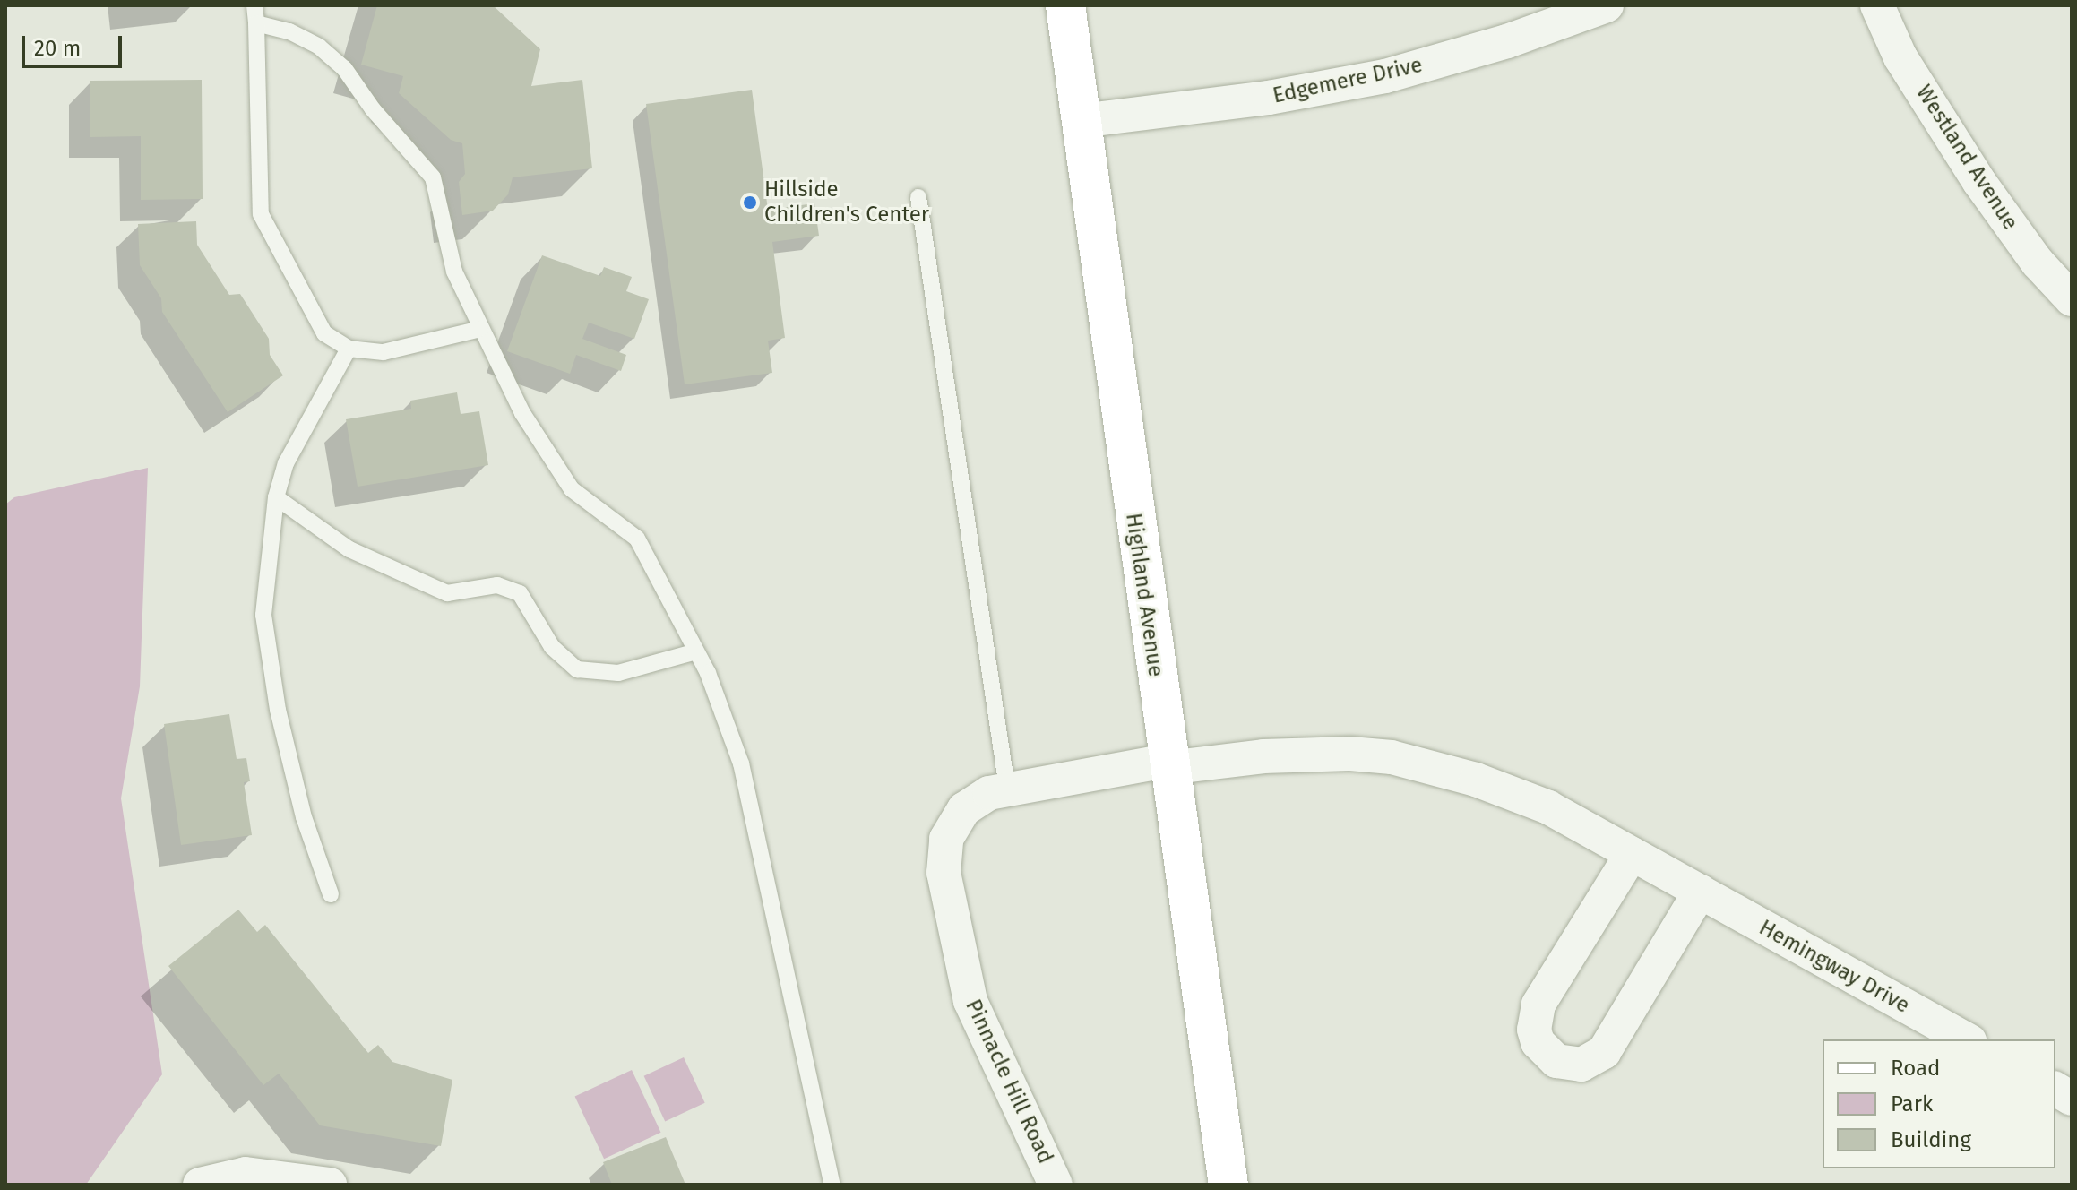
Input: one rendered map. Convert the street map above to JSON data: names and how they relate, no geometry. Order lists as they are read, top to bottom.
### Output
{
  "streets": {
    "street": [
      "Edgemere Drive",
      "Westland Avenue",
      "Highland Avenue",
      "Hemingway Drive",
      "Pinnacle Hill Road"
    ]
  },
  "crossings": [
    ["Edgemere Drive", "Highland Avenue"],
    ["Highland Avenue", "Hemingway Drive"],
    ["Highland Avenue", "Pinnacle Hill Road"],
    ["Hemingway Drive", "Pinnacle Hill Road"]
  ],
  "places": ["Hillside Children's Center"],
  "legend": ["Road", "Park", "Building"],
  "scale_bar": "20 m"
}
